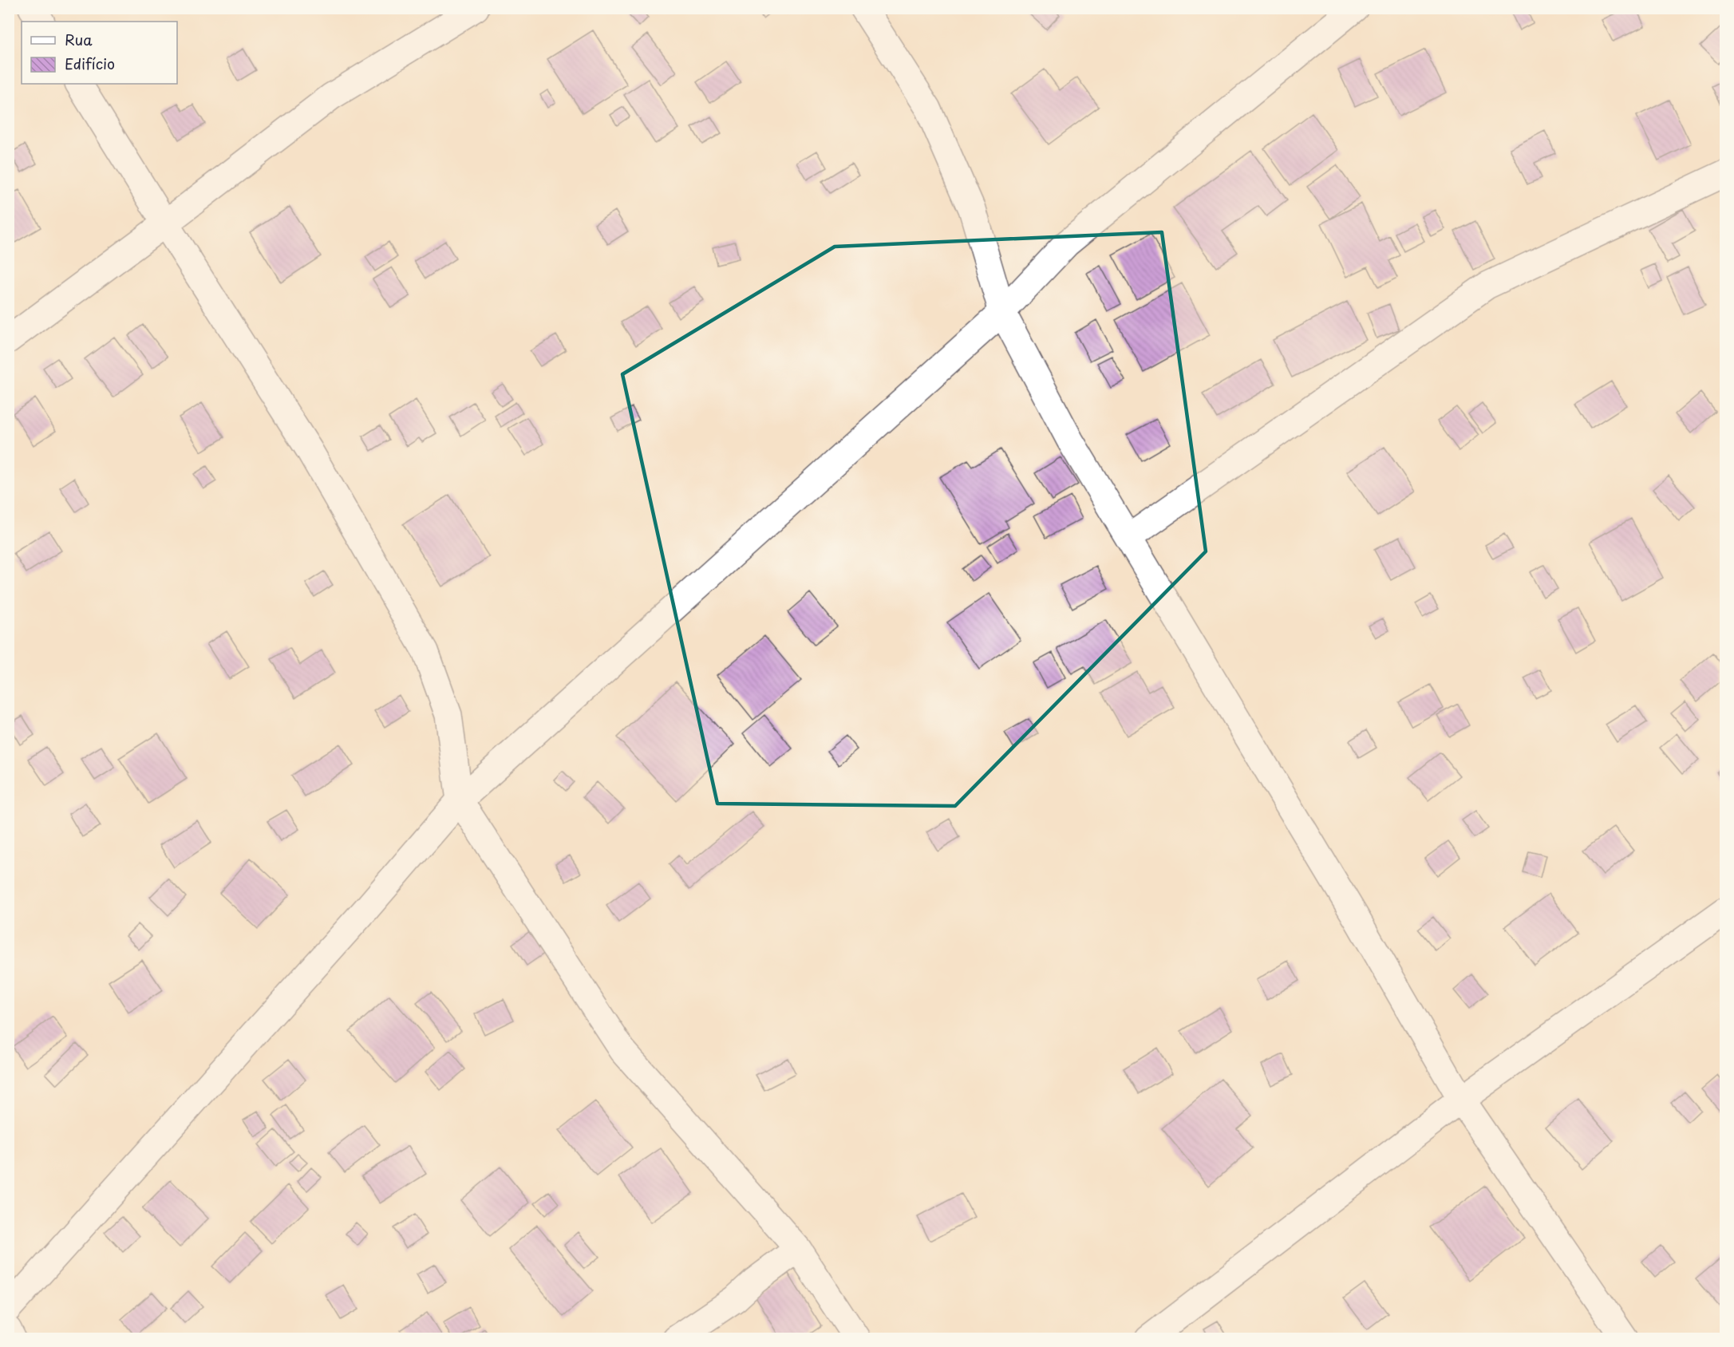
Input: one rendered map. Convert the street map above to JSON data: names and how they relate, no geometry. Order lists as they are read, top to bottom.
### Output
{
  "legend": ["Rua", "Edifício"]
}
